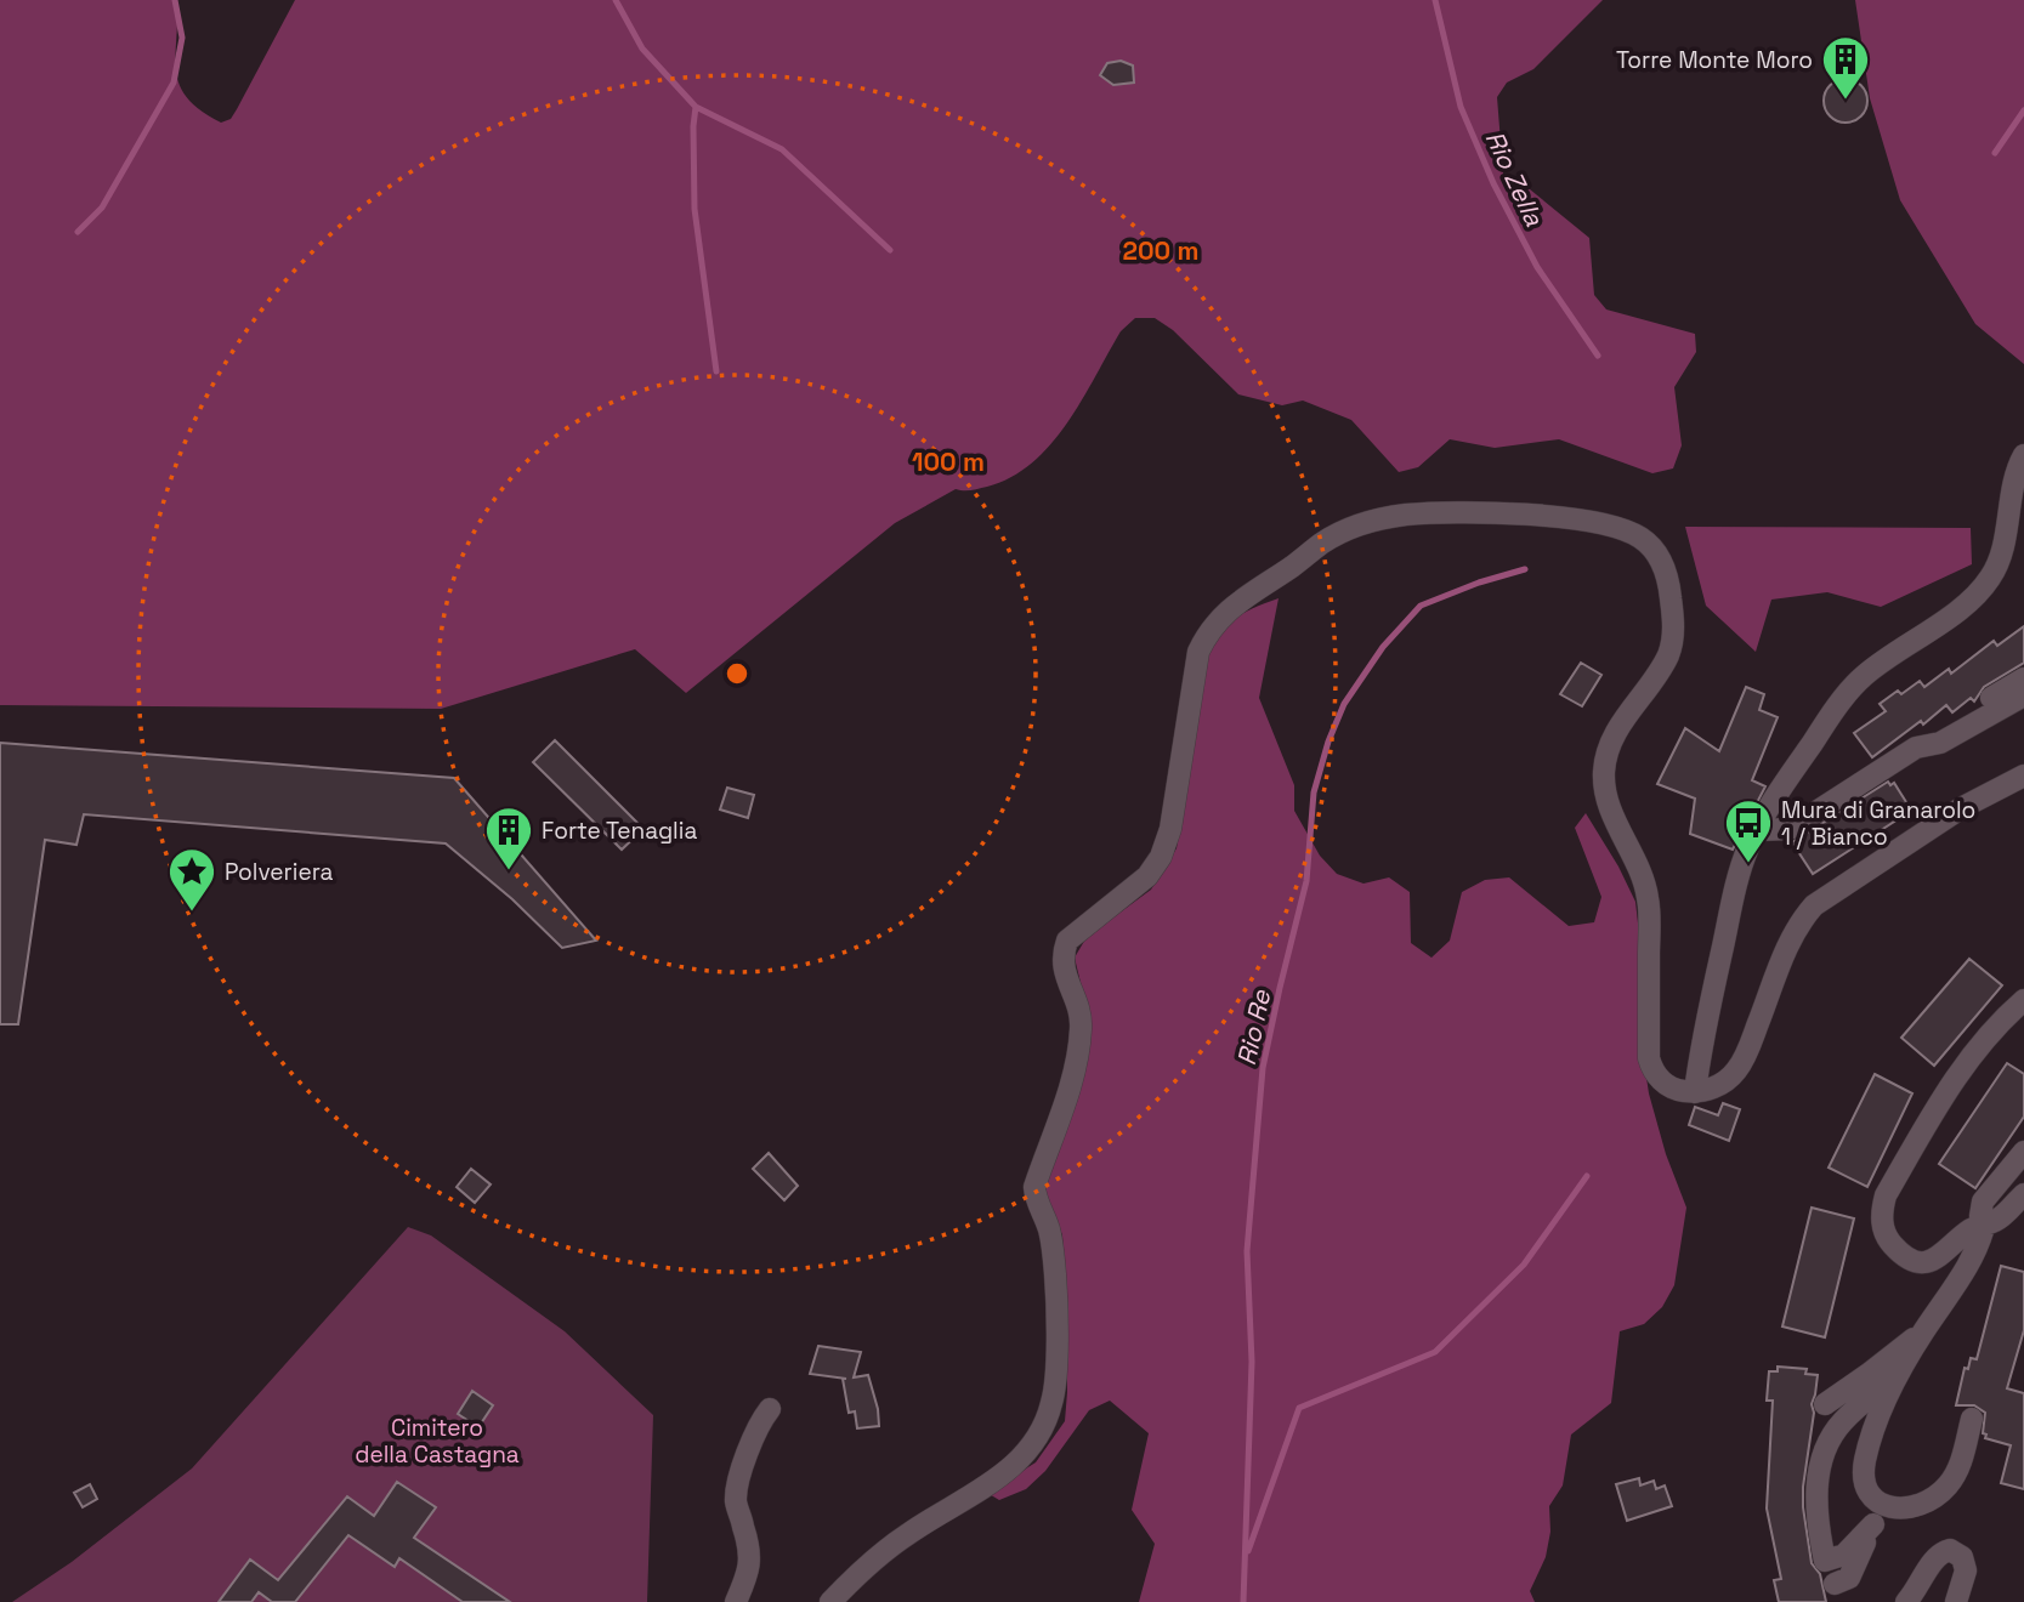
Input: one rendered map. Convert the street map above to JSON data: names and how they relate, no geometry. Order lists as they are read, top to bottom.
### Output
{
  "water": ["Rio Zella", "Rio Re"],
  "parks": ["Cimitero della Castagna"],
  "places": {
    "building": ["Torre Monte Moro", "Forte Tenaglia"],
    "bus stop": ["Mura di Granarolo 1 / Bianco"],
    "place": ["Polveriera"]
  },
  "rings": ["200 m", "100 m"]
}
